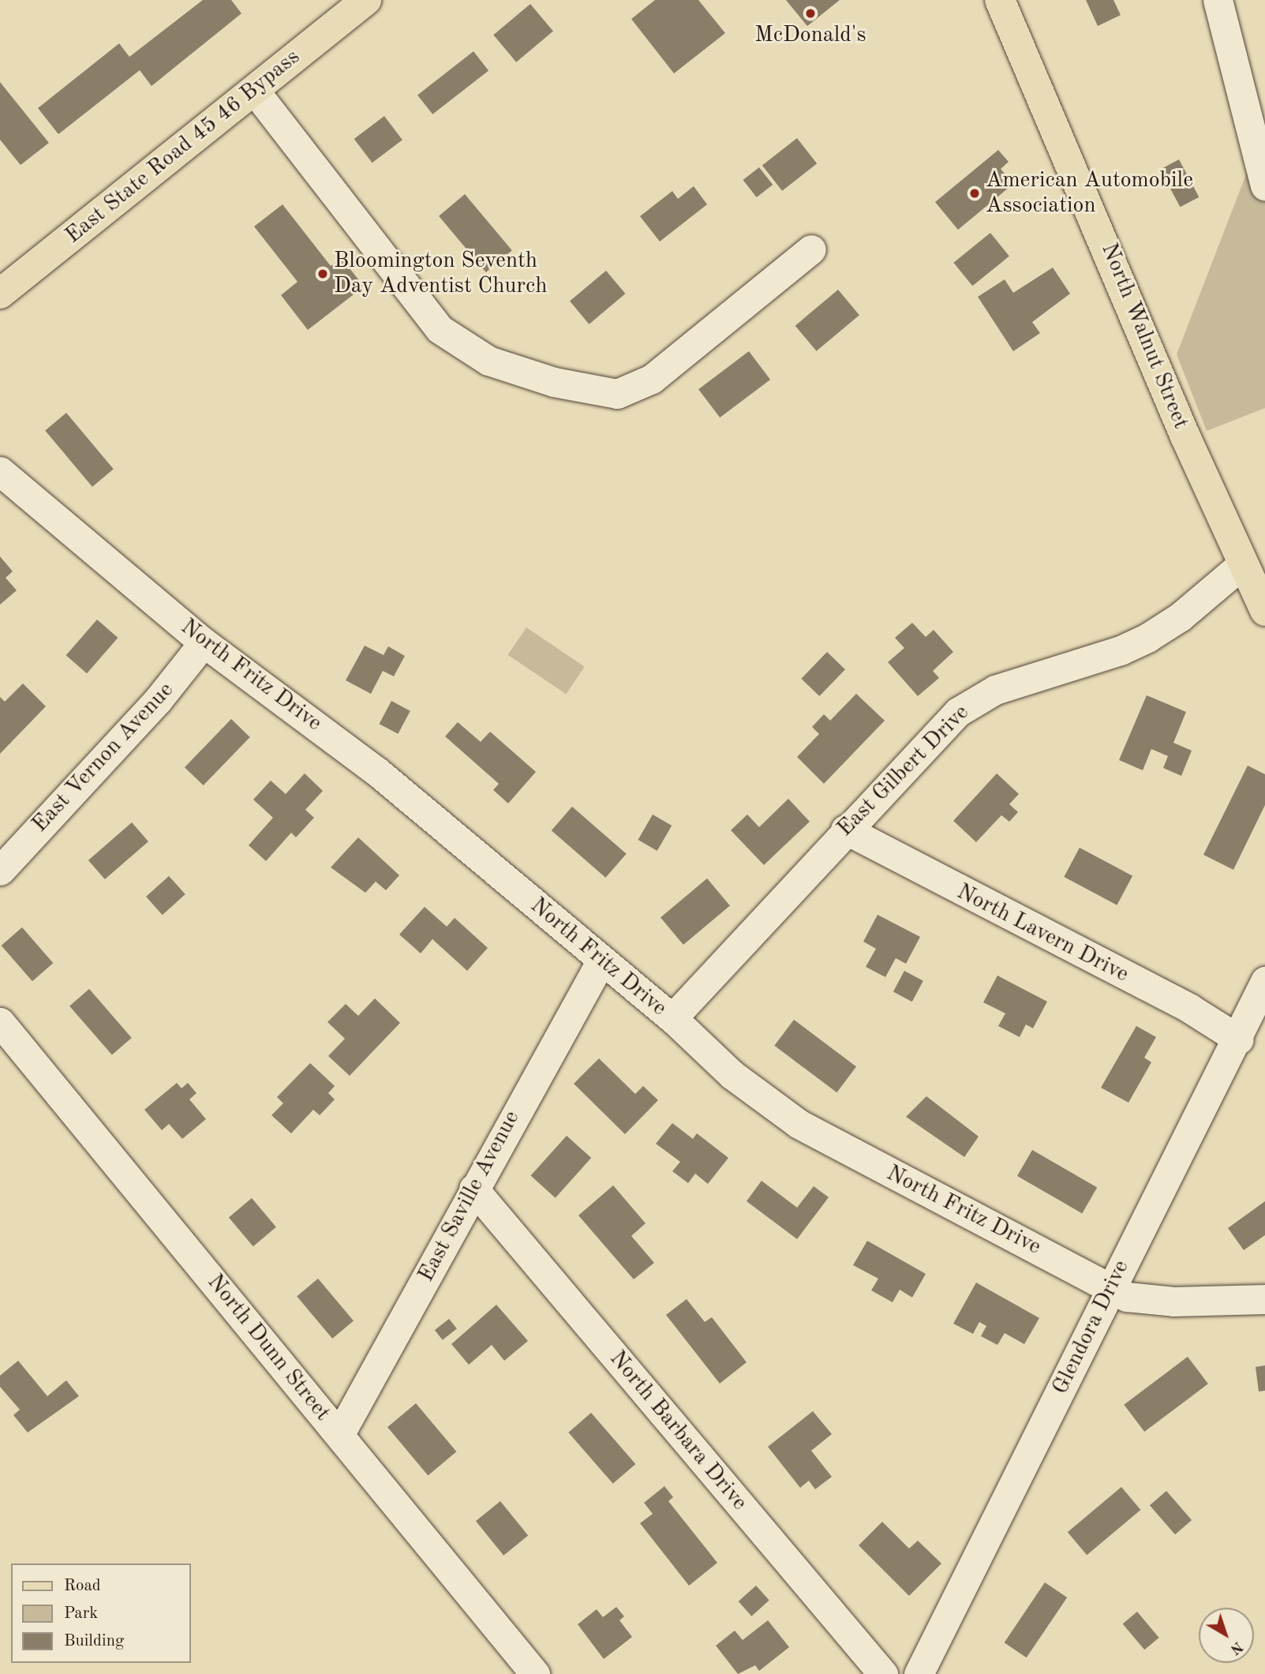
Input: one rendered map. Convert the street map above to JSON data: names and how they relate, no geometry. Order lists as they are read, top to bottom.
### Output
{
  "streets": {
    "main road": ["East State Road 45 46 Bypass", "North Walnut Street"],
    "street": [
      "North Fritz Drive",
      "East Vernon Avenue",
      "East Gilbert Drive",
      "North Lavern Drive",
      "East Saville Avenue",
      "Glendora Drive",
      "North Dunn Street",
      "North Barbara Drive"
    ]
  },
  "crossings": [
    ["North Walnut Street", "East Gilbert Drive"],
    ["North Fritz Drive", "East Vernon Avenue"],
    ["North Fritz Drive", "East Gilbert Drive"],
    ["North Fritz Drive", "East Saville Avenue"],
    ["North Fritz Drive", "Glendora Drive"],
    ["East Gilbert Drive", "North Lavern Drive"],
    ["North Lavern Drive", "Glendora Drive"],
    ["East Saville Avenue", "North Dunn Street"],
    ["East Saville Avenue", "North Barbara Drive"]
  ],
  "places": ["McDonald's", "American Automobile Association", "Bloomington Seventh Day Adventist Church"],
  "legend": ["Road", "Park", "Building"],
  "north": "bottom right"
}
